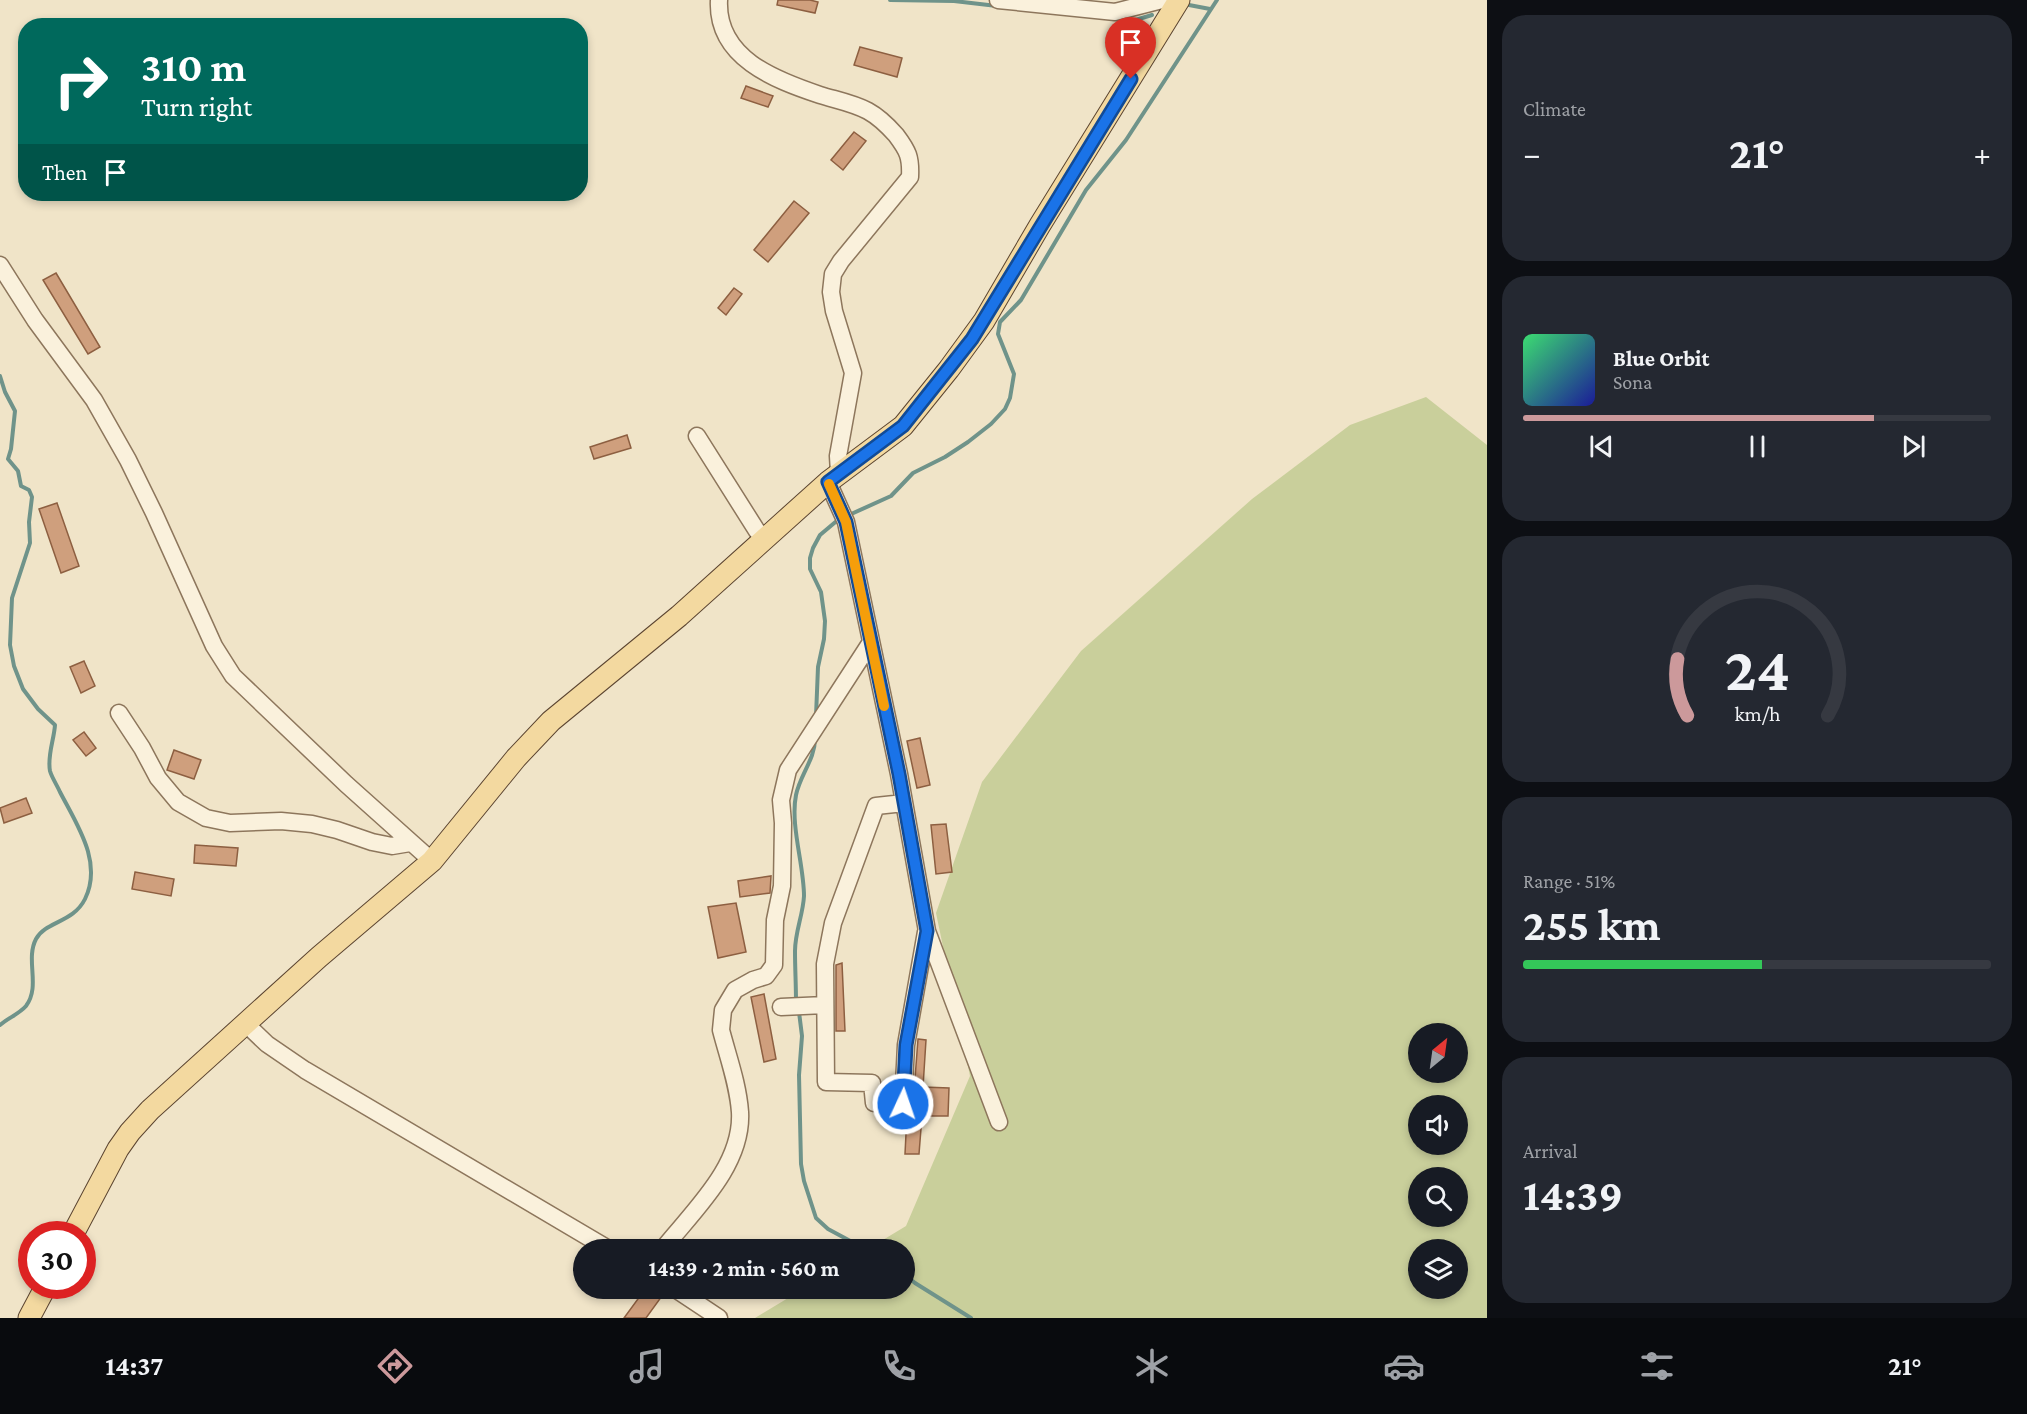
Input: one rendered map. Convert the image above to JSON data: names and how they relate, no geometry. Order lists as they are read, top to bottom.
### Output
{
  "north": "top right",
  "page": {
    "tile": [
      "Climate",
      ["Range · 51%", "255 km"],
      ["Arrival", "14:39"]
    ],
    "turn": ["310 m", "Turn right"],
    "heat": ["−", "21°", "+"],
    "then": "Then",
    "song": ["Blue Orbit", "Sona"],
    "limit": "30",
    "trip": "14:39 · 2 min · 560 m",
    "tabs": ["14:37", "21°"],
    "gauge": ["24", "km/h"]
  }
}
